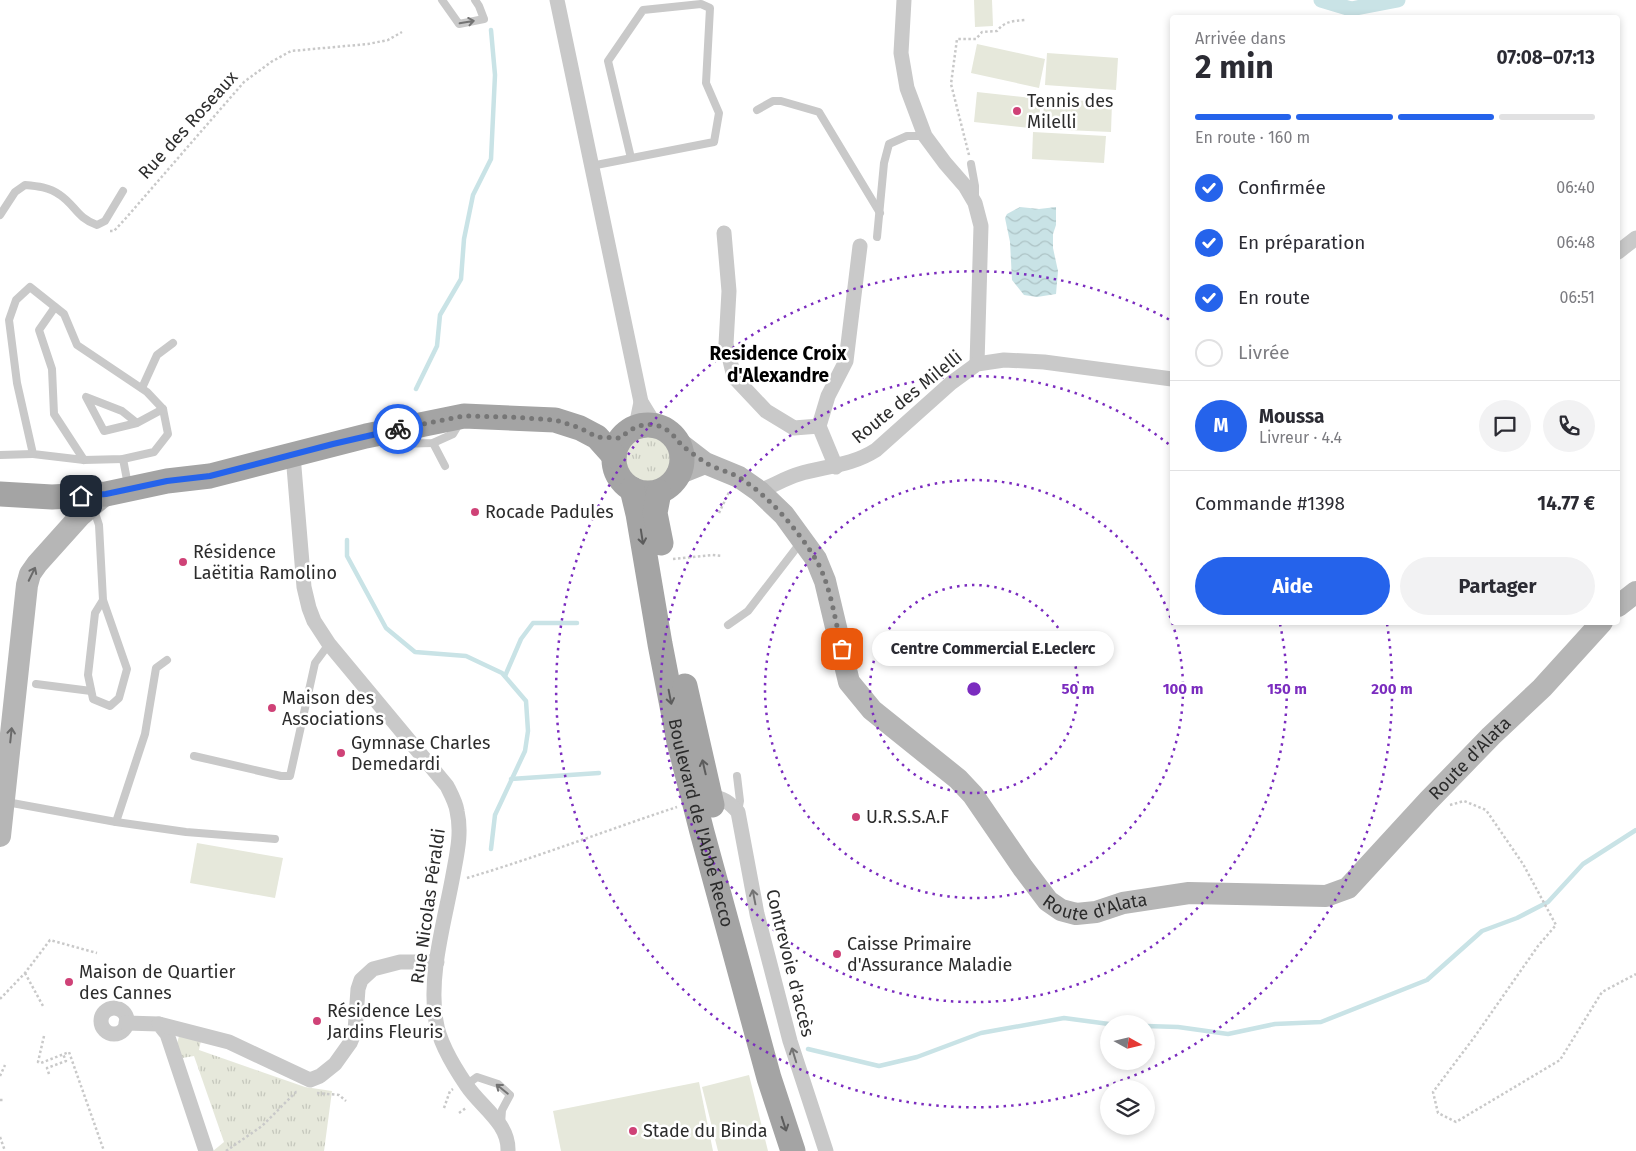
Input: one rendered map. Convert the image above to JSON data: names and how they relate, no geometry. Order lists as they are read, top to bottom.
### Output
{
  "streets": {
    "main road": ["Boulevard de l'Abbé Recco"],
    "street": [
      "Route des Milelli",
      "Route d'Alata",
      "Rue Nicolas Péraldi",
      "Contrevoie d'accès"
    ],
    "lane": ["Rue des Roseaux"]
  },
  "crossings": [
    ["Route des Milelli", "Route d'Alata"],
    ["Route d'Alata", "Boulevard de l'Abbé Recco"]
  ],
  "one_way": ["Contrevoie d'accès"],
  "districts": ["Residence Croix d'Alexandre"],
  "places": [
    "Tennis des Milelli",
    "Rocade Padules",
    "Résidence Laëtitia Ramolino",
    "Centre Commercial E.Leclerc",
    "Maison des Associations",
    "Gymnase Charles Demedardi",
    "U.R.S.S.A.F",
    "Caisse Primaire d'Assurance Maladie",
    "Maison de Quartier des Cannes",
    "Résidence Les Jardins Fleuris",
    "Stade du Binda"
  ],
  "north": "right",
  "page": {
    "heading": ["2 min", "Arrivée dans", "07:08–07:13"],
    "panel": [
      "Moussa",
      "Livreur · 4.4",
      "Commande #1398",
      "14.77 €"
    ],
    "bar": "En route · 160 m",
    "list": [
      ["Confirmée", "06:40"],
      ["En préparation", "06:48"],
      ["En route", "06:51"],
      "Livrée"
    ],
    "round": "M",
    "buttons": ["Aide", "Partager"],
    "bubble": "Centre Commercial E.Leclerc"
  },
  "rings": [
    "50 m",
    "100 m",
    "150 m",
    "200 m"
  ]
}
